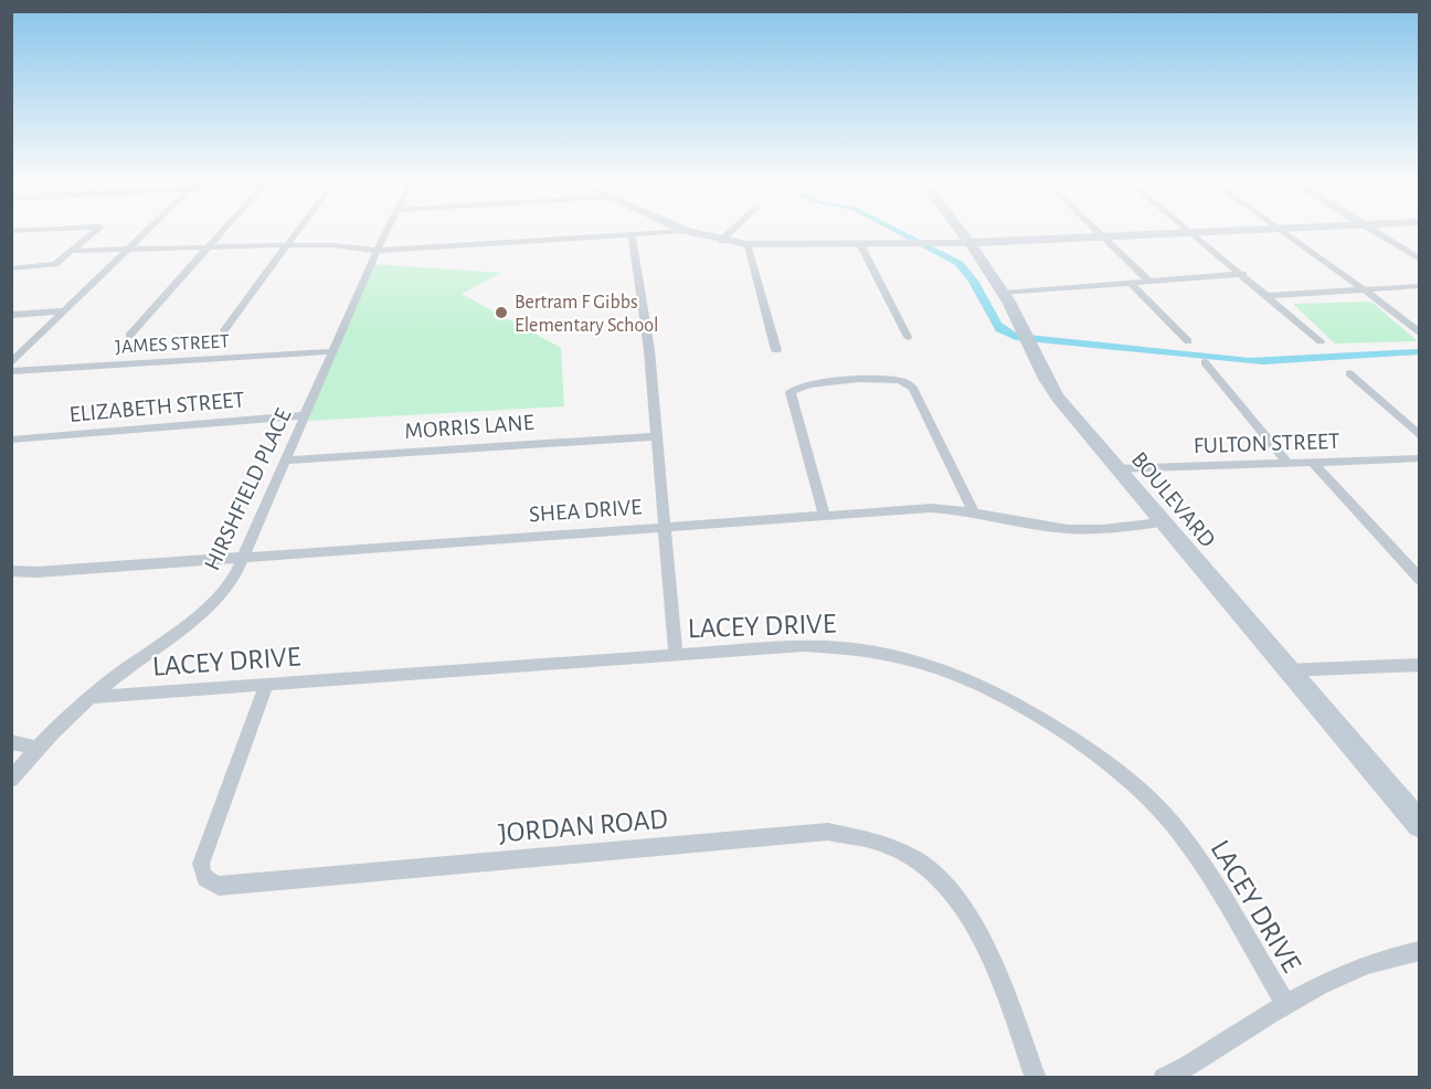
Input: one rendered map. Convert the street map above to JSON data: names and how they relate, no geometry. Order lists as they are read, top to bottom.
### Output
{
  "streets": {
    "street": [
      "JAMES STREET",
      "ELIZABETH STREET",
      "MORRIS LANE",
      "FULTON STREET",
      "HIRSHFIELD PLACE",
      "BOULEVARD",
      "SHEA DRIVE",
      "LACEY DRIVE",
      "JORDAN ROAD"
    ]
  },
  "crossings": [
    ["JAMES STREET", "HIRSHFIELD PLACE"],
    ["ELIZABETH STREET", "HIRSHFIELD PLACE"],
    ["MORRIS LANE", "HIRSHFIELD PLACE"],
    ["FULTON STREET", "BOULEVARD"],
    ["HIRSHFIELD PLACE", "SHEA DRIVE"],
    ["HIRSHFIELD PLACE", "LACEY DRIVE"],
    ["BOULEVARD", "SHEA DRIVE"],
    ["LACEY DRIVE", "JORDAN ROAD"]
  ],
  "places": ["Bertram F Gibbs Elementary School"]
}
